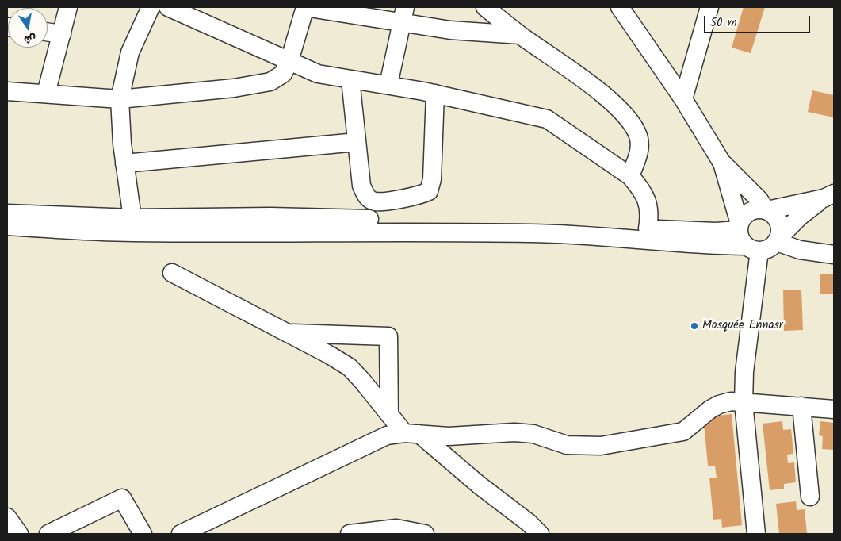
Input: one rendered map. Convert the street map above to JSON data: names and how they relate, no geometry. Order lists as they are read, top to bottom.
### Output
{
  "places": ["Mosquée Ennasr"],
  "scale_bar": "50 m",
  "north": "bottom"
}
